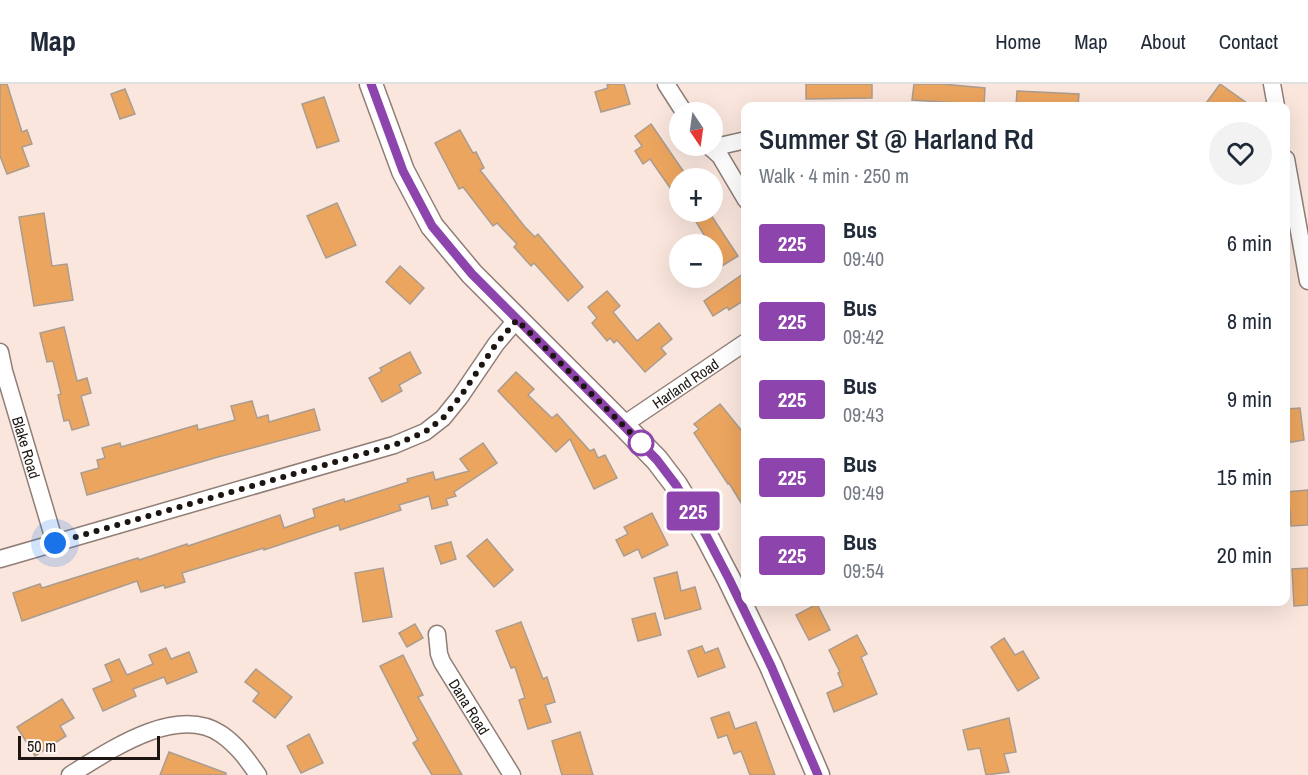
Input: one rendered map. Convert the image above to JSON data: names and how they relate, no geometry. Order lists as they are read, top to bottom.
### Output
{
  "streets": {
    "street": ["Harland Road", "Blake Road", "Dana Road"]
  },
  "lines": ["bus line 225"],
  "scale_bar": "50 m",
  "north": "bottom",
  "page": {
    "header": "Map",
    "nav": [
      "Home",
      "Map",
      "About",
      "Contact"
    ],
    "on_map": "225",
    "map_buttons": ["+", "−"],
    "heading": ["Summer St @ Harland Rd", "Walk · 4 min · 250 m"],
    "list": [
      {
        "mark": "225",
        "name": "Bus",
        "note": "09:40",
        "value": "6 min"
      },
      {
        "mark": "225",
        "name": "Bus",
        "note": "09:42",
        "value": "8 min"
      },
      {
        "mark": "225",
        "name": "Bus",
        "note": "09:43",
        "value": "9 min"
      },
      {
        "mark": "225",
        "name": "Bus",
        "note": "09:49",
        "value": "15 min"
      },
      {
        "mark": "225",
        "name": "Bus",
        "note": "09:54",
        "value": "20 min"
      }
    ],
    "scale": "50 m"
  }
}
